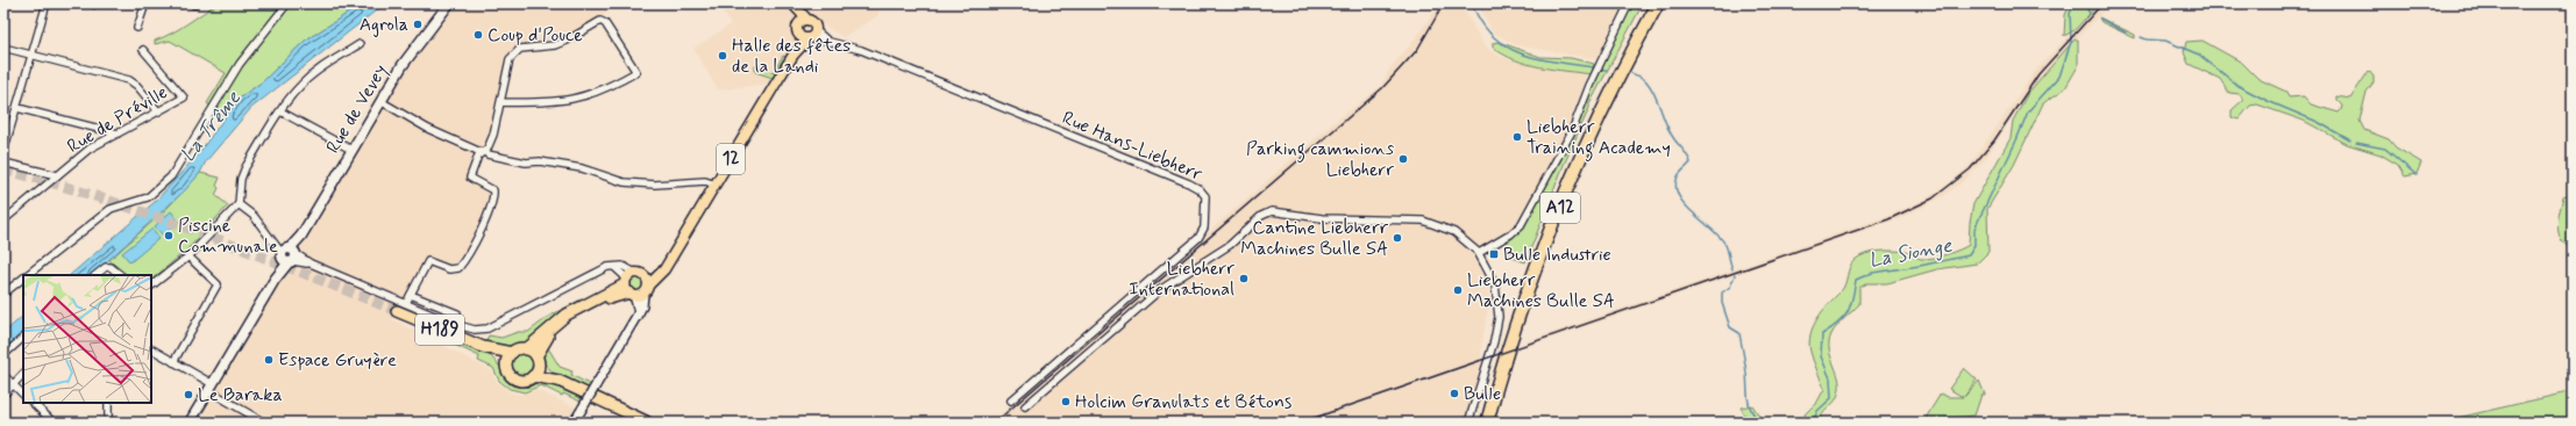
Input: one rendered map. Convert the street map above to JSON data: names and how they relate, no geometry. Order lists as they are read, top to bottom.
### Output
{
  "streets": {
    "highway": ["12", "A12", "H189"],
    "main road": ["Rue de Vevey"],
    "street": ["Rue de Préville", "Rue Hans-Liebherr"]
  },
  "crossings": [
    ["Rue Hans-Liebherr", "12"]
  ],
  "water": ["La Trême", "La Sionge"],
  "places": {
    "other": [
      "Agrola",
      "Coup d'Pouce",
      "Halle des fêtes de la Landi",
      "Liebherr Training Academy",
      "Parking cammions Liebherr",
      "Piscine Communale",
      "Cantine Liebherr Machines Bulle SA",
      "Liebherr International",
      "Liebherr Machines Bulle SA",
      "Espace Gruyère",
      "Bulle",
      "Le Baraka",
      "Holcim Granulats et Bétons"
    ],
    "transit": ["Bulle Industrie"]
  }
}
